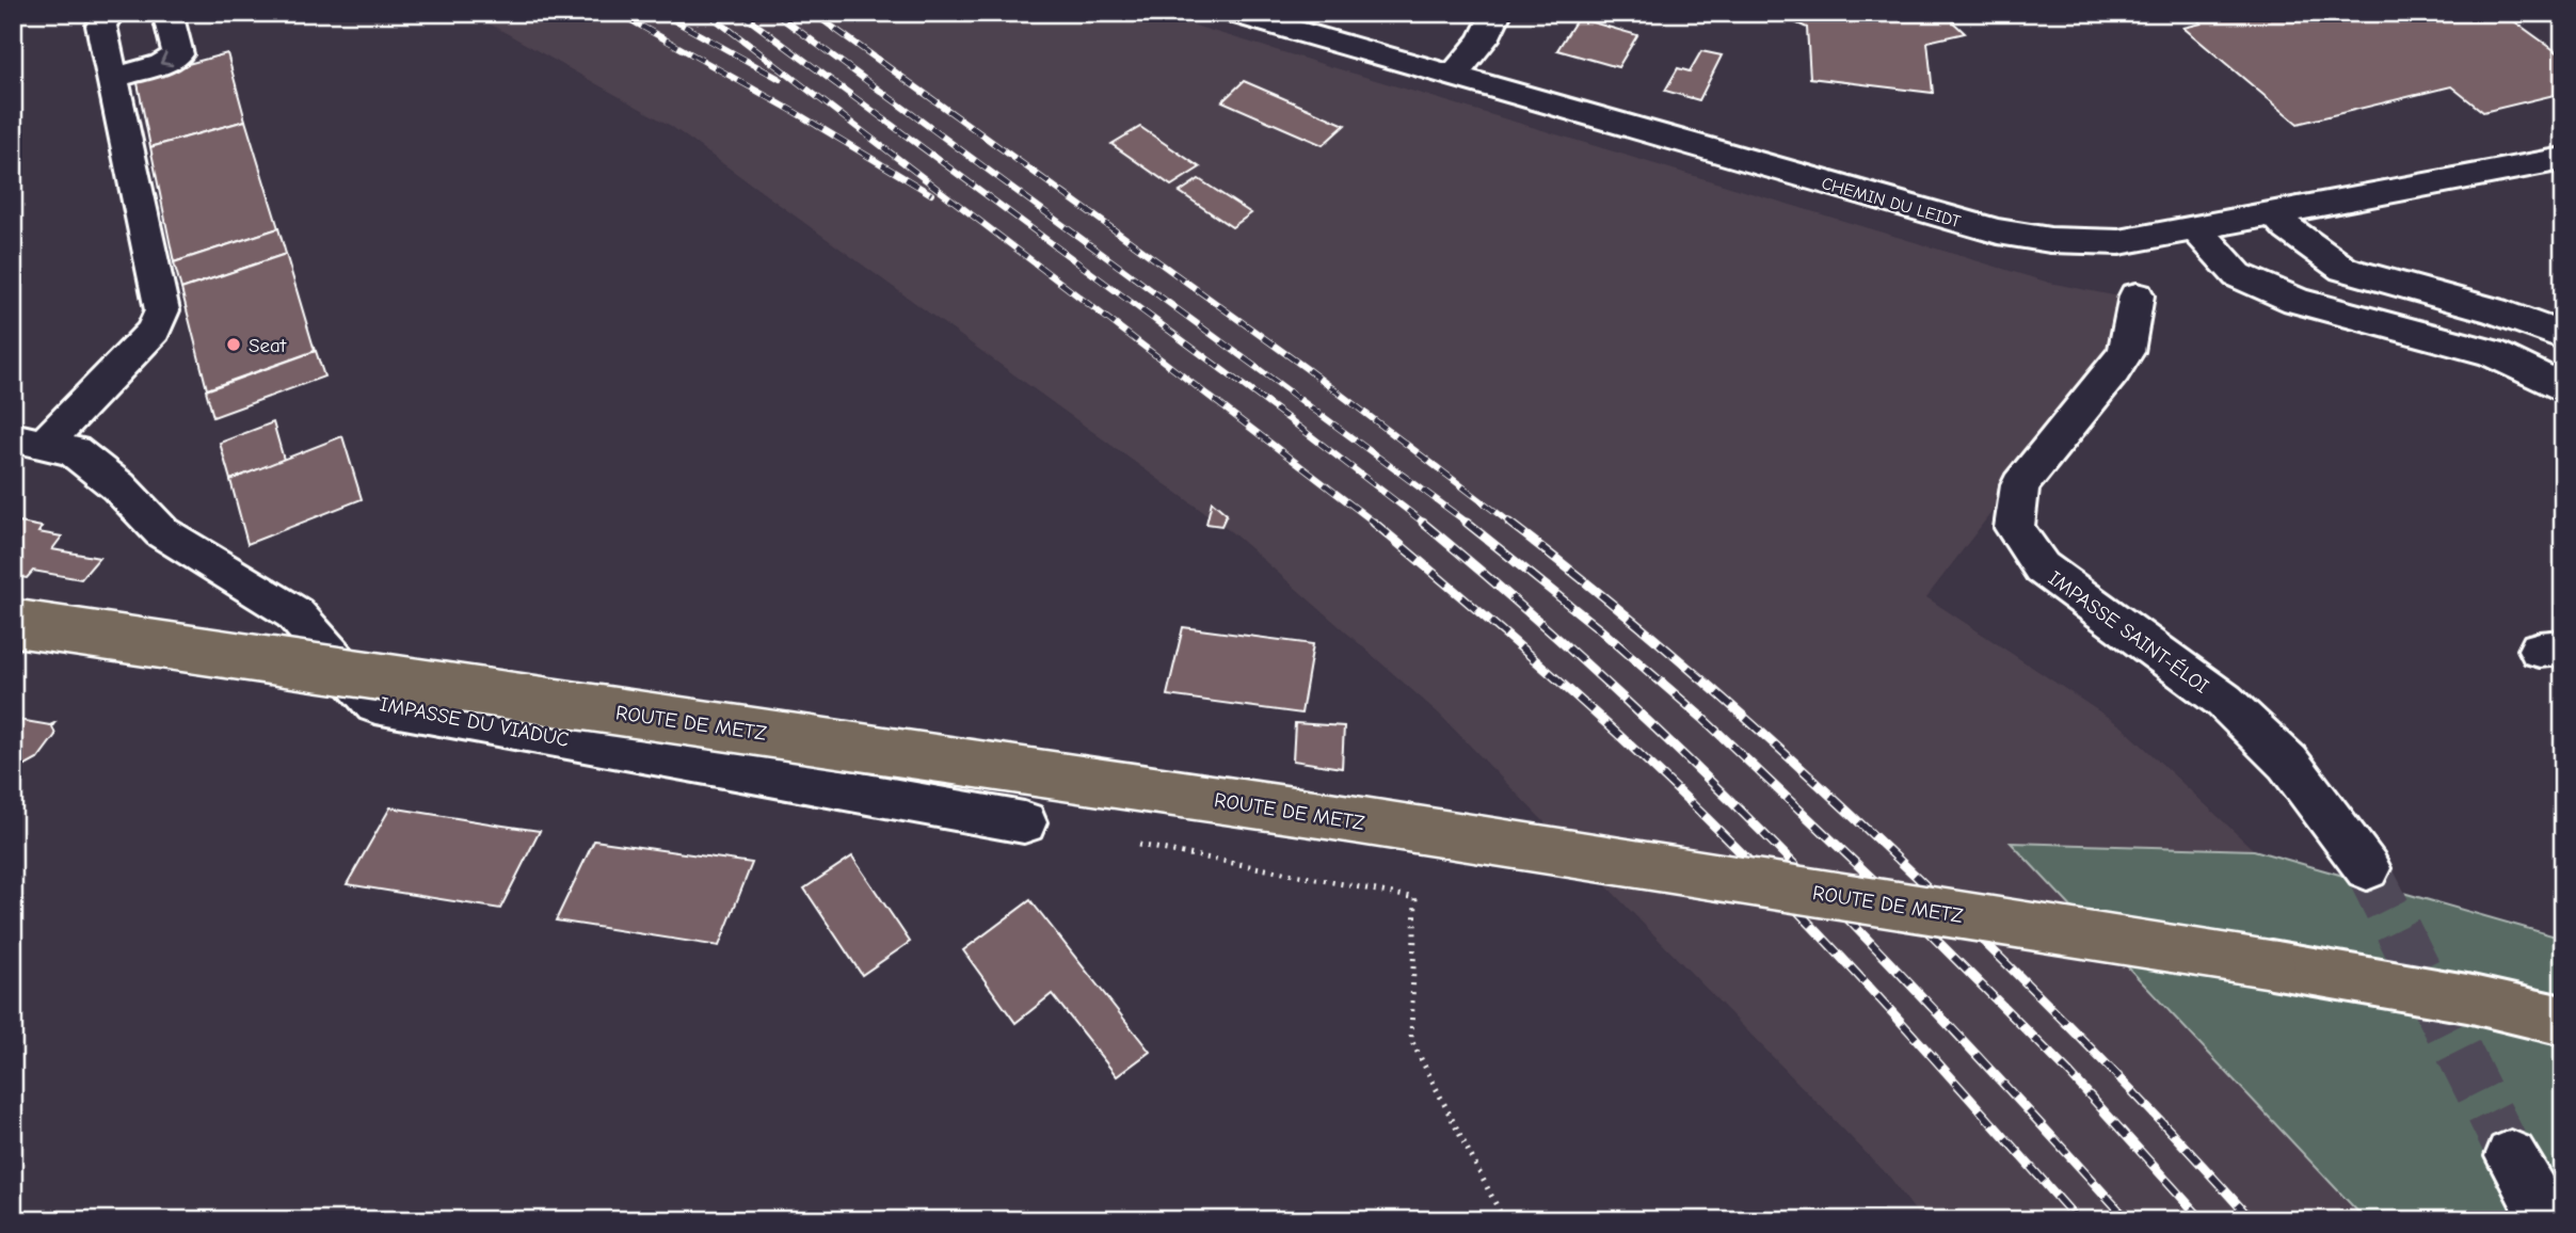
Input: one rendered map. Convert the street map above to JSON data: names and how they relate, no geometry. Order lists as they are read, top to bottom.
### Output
{
  "streets": {
    "main road": ["ROUTE DE METZ"],
    "street": ["CHEMIN DU LEIDT", "IMPASSE SAINT-ÉLOI", "IMPASSE DU VIADUC"]
  },
  "places": ["Seat"]
}
